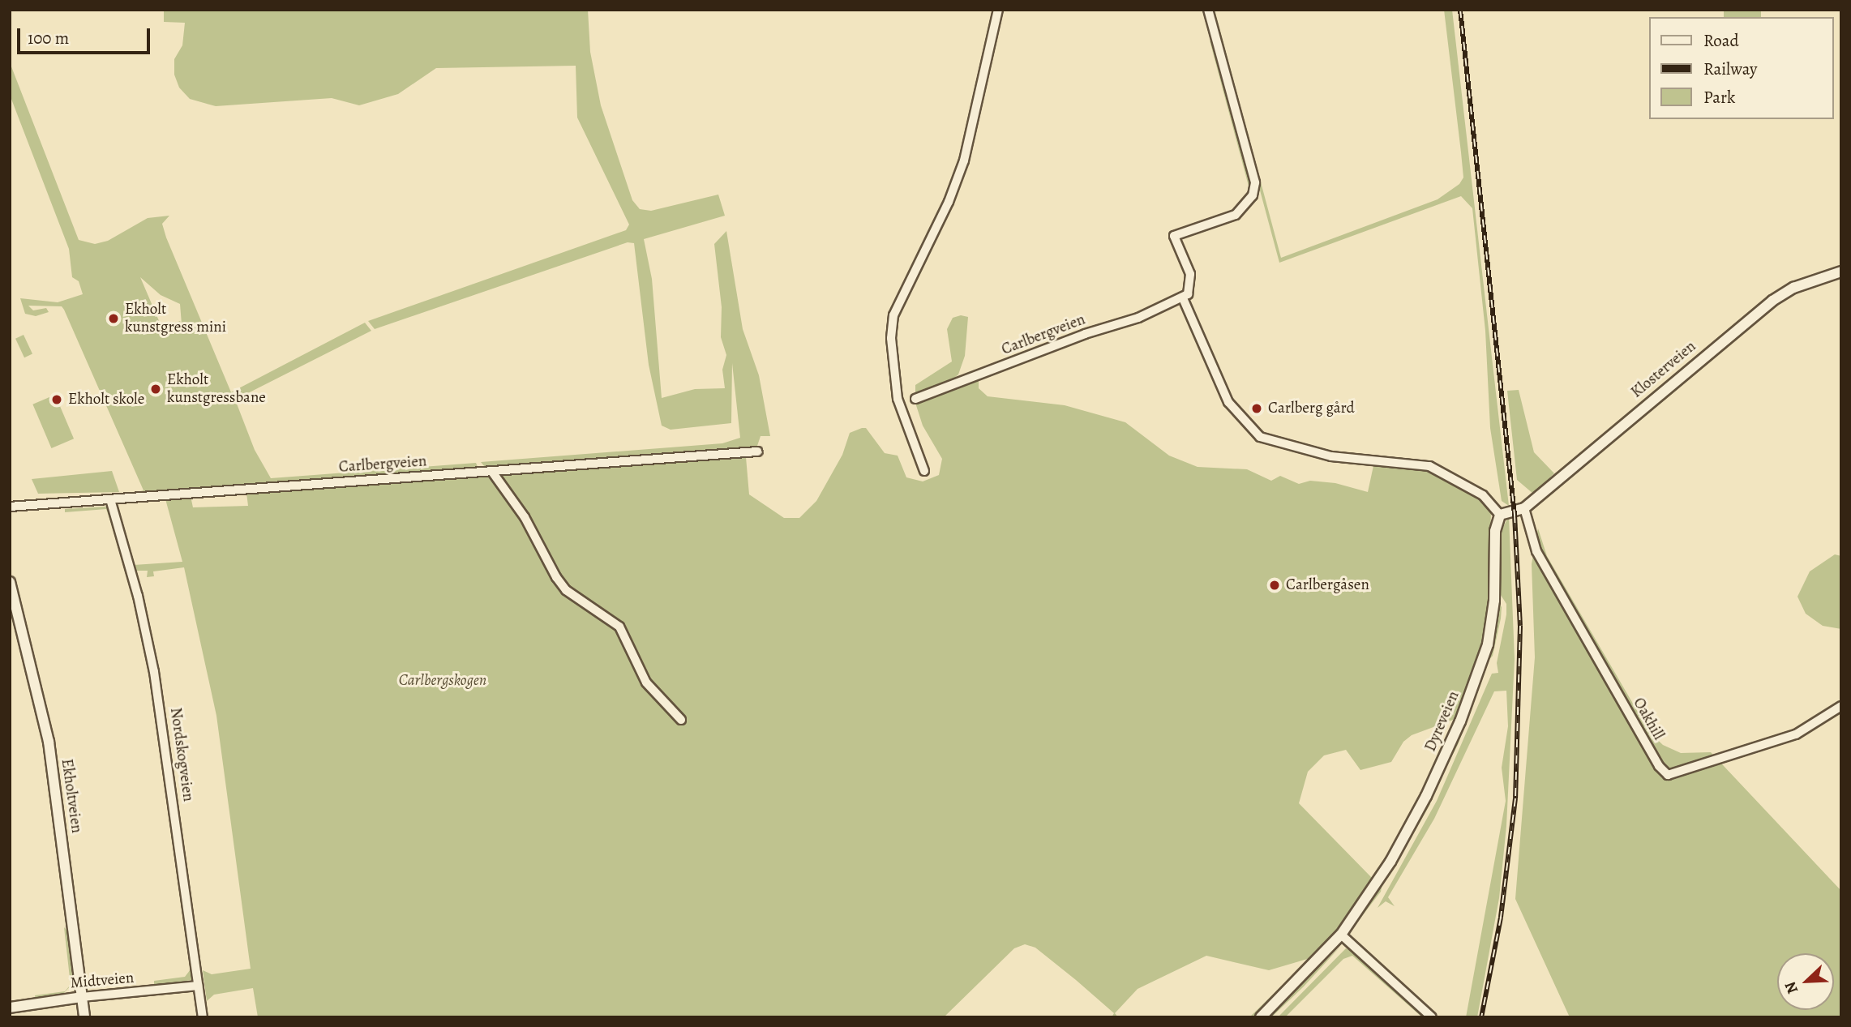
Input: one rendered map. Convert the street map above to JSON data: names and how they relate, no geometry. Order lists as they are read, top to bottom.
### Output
{
  "streets": {
    "main road": [
      "Klosterveien",
      "Dyreveien",
      "Ekholtveien",
      "Midtveien"
    ],
    "street": ["Carlbergveien", "Oakhill", "Nordskogveien"]
  },
  "crossings": [
    ["Carlbergveien", "Nordskogveien"],
    ["Klosterveien", "Oakhill"],
    ["Nordskogveien", "Midtveien"],
    ["Ekholtveien", "Midtveien"]
  ],
  "parks": ["Carlbergskogen"],
  "places": [
    "Ekholt kunstgress mini",
    "Ekholt kunstgressbane",
    "Ekholt skole",
    "Carlberg gård",
    "Carlbergåsen"
  ],
  "legend": ["Road", "Railway", "Park"],
  "scale_bar": "100 m",
  "north": "bottom left"
}
